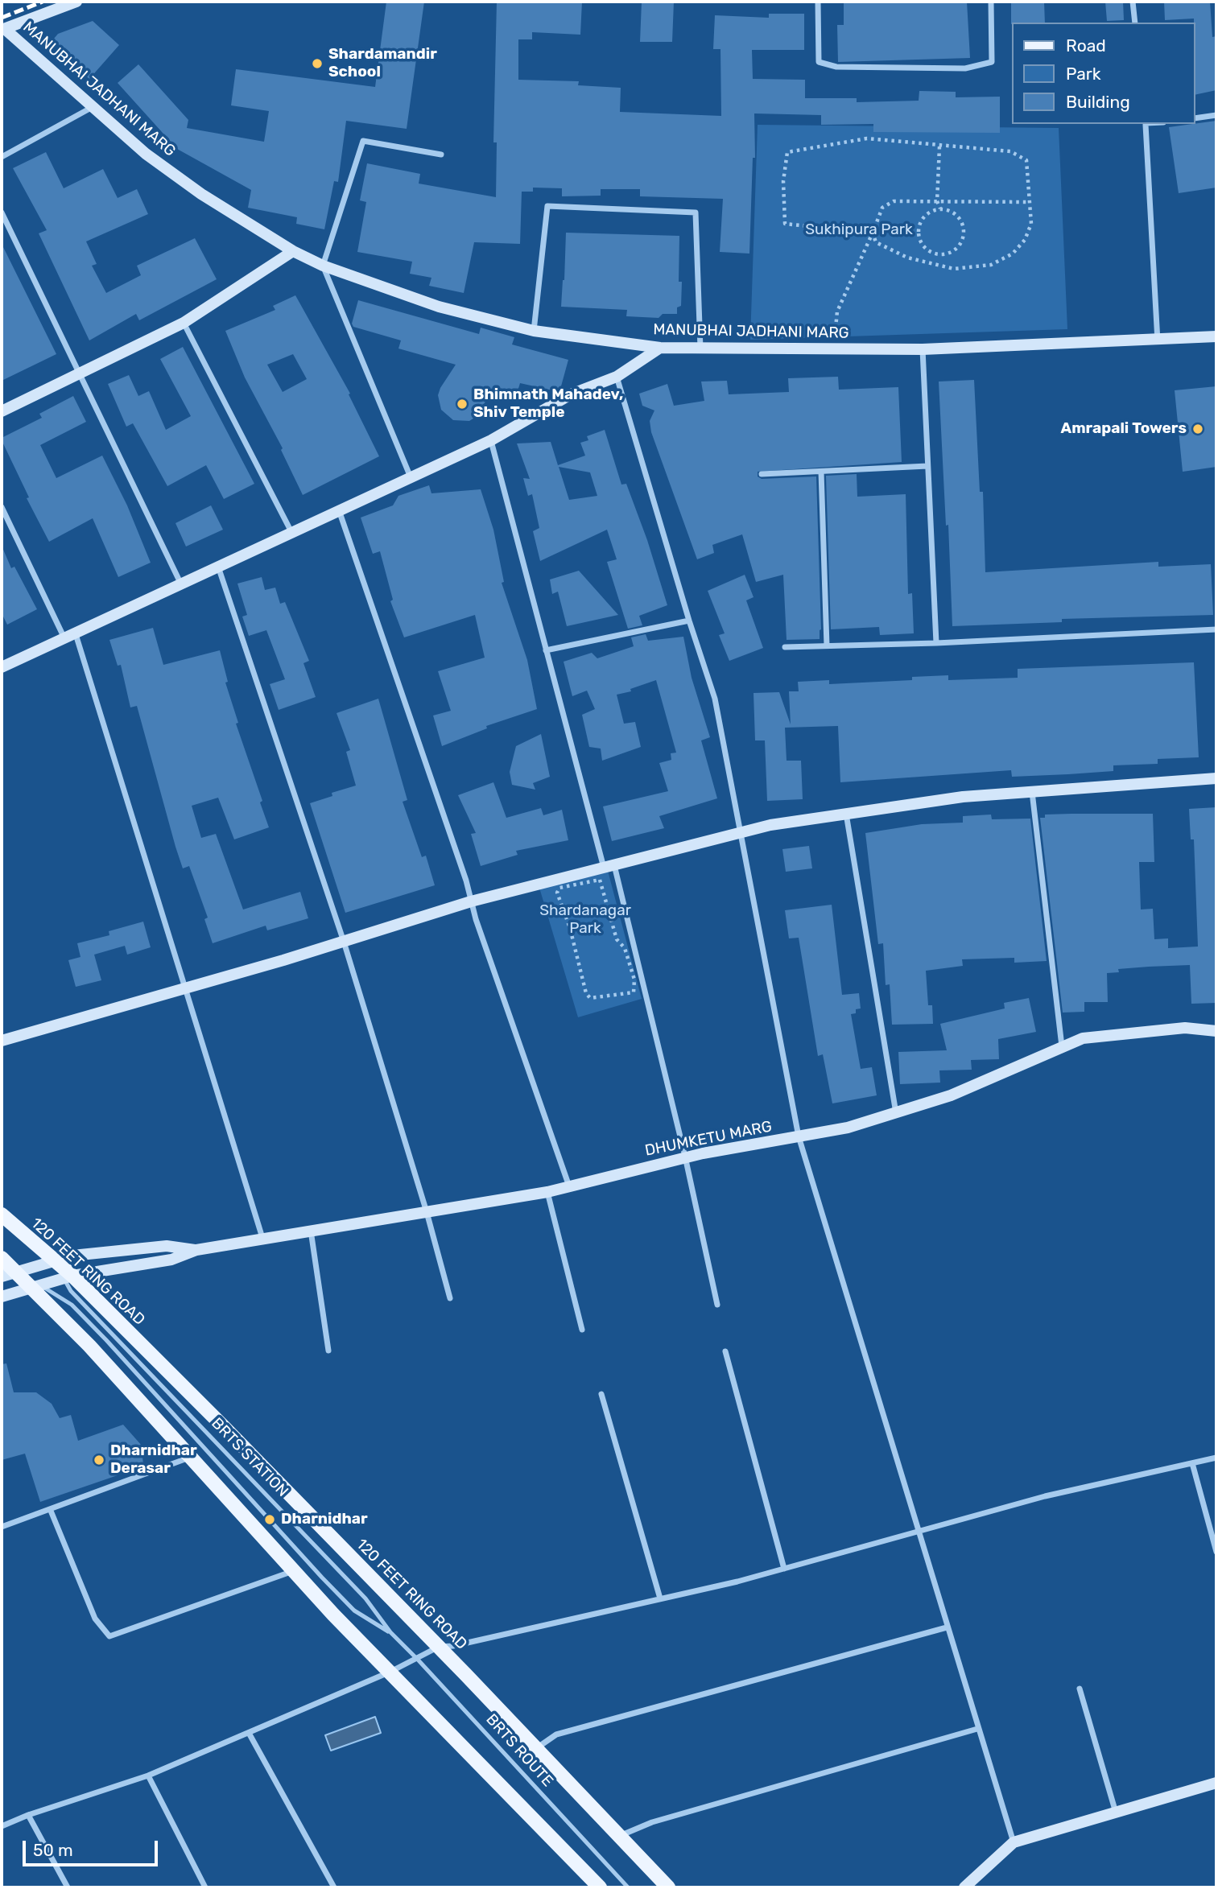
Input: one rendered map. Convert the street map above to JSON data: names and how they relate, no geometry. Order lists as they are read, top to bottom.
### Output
{
  "streets": {
    "main road": ["120 FEET RING ROAD"],
    "street": ["MANUBHAI JADHANI MARG", "DHUMKETU MARG"],
    "lane": ["BRTS STATION", "BRTS ROUTE"]
  },
  "crossings": [
    ["120 FEET RING ROAD", "BRTS STATION"],
    ["BRTS STATION", "BRTS ROUTE"]
  ],
  "parks": ["Sukhipura Park", "Shardanagar Park"],
  "places": [
    "Shardamandir School",
    "Bhimnath Mahadev, Shiv Temple",
    "Amrapali Towers",
    "Dharnidhar Derasar",
    "Dharnidhar"
  ],
  "legend": ["Road", "Park", "Building"],
  "scale_bar": "50 m"
}
